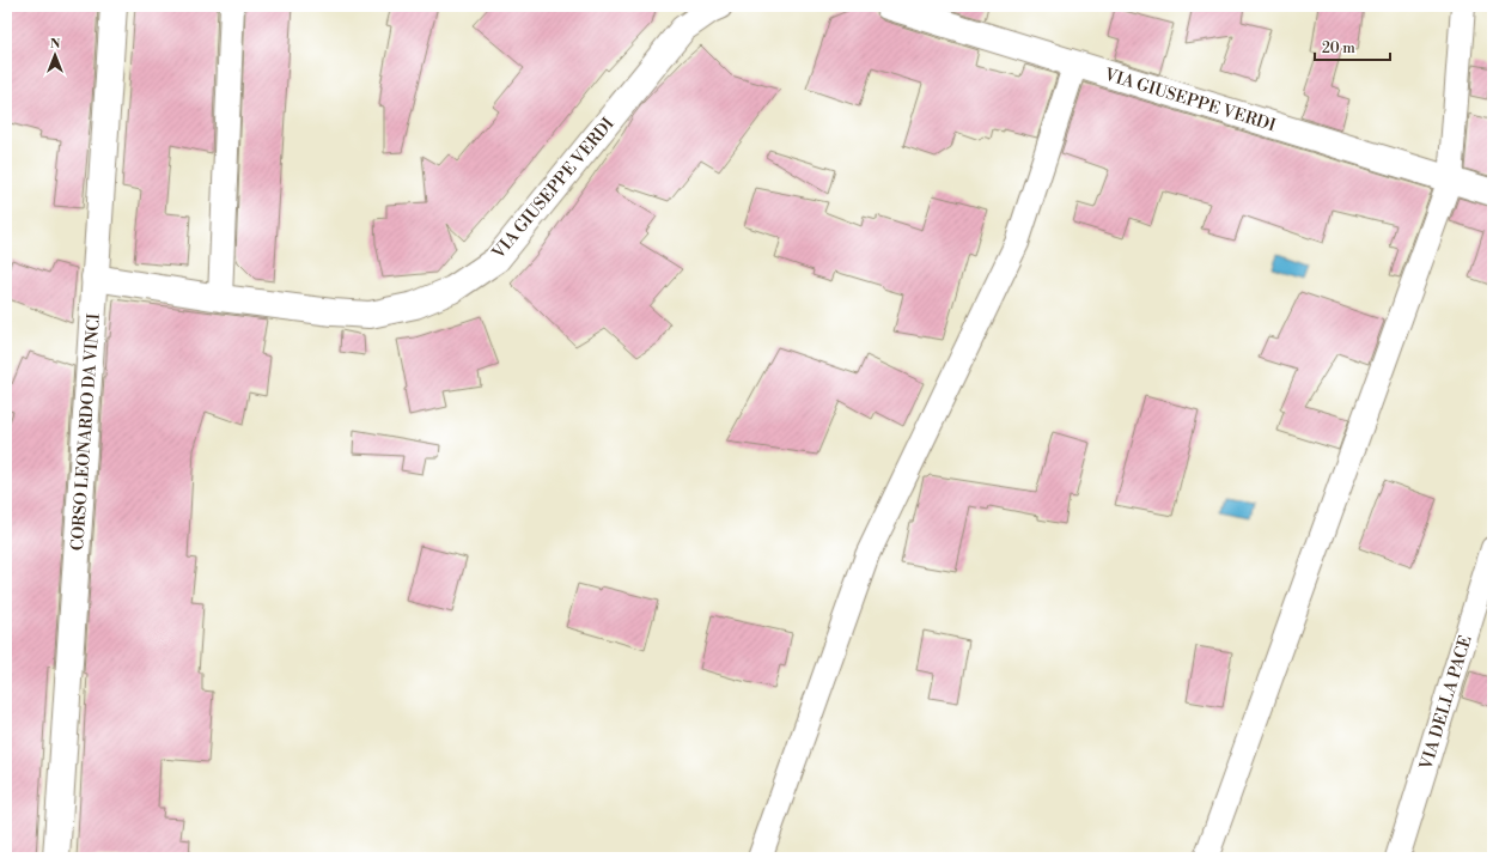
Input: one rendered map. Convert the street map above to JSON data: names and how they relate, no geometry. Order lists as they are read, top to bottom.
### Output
{
  "streets": {
    "street": ["VIA GIUSEPPE VERDI", "CORSO LEONARDO DA VINCI", "VIA DELLA PACE"]
  },
  "crossings": [
    ["VIA GIUSEPPE VERDI", "CORSO LEONARDO DA VINCI"]
  ],
  "scale_bar": "20 m",
  "north": "top"
}
